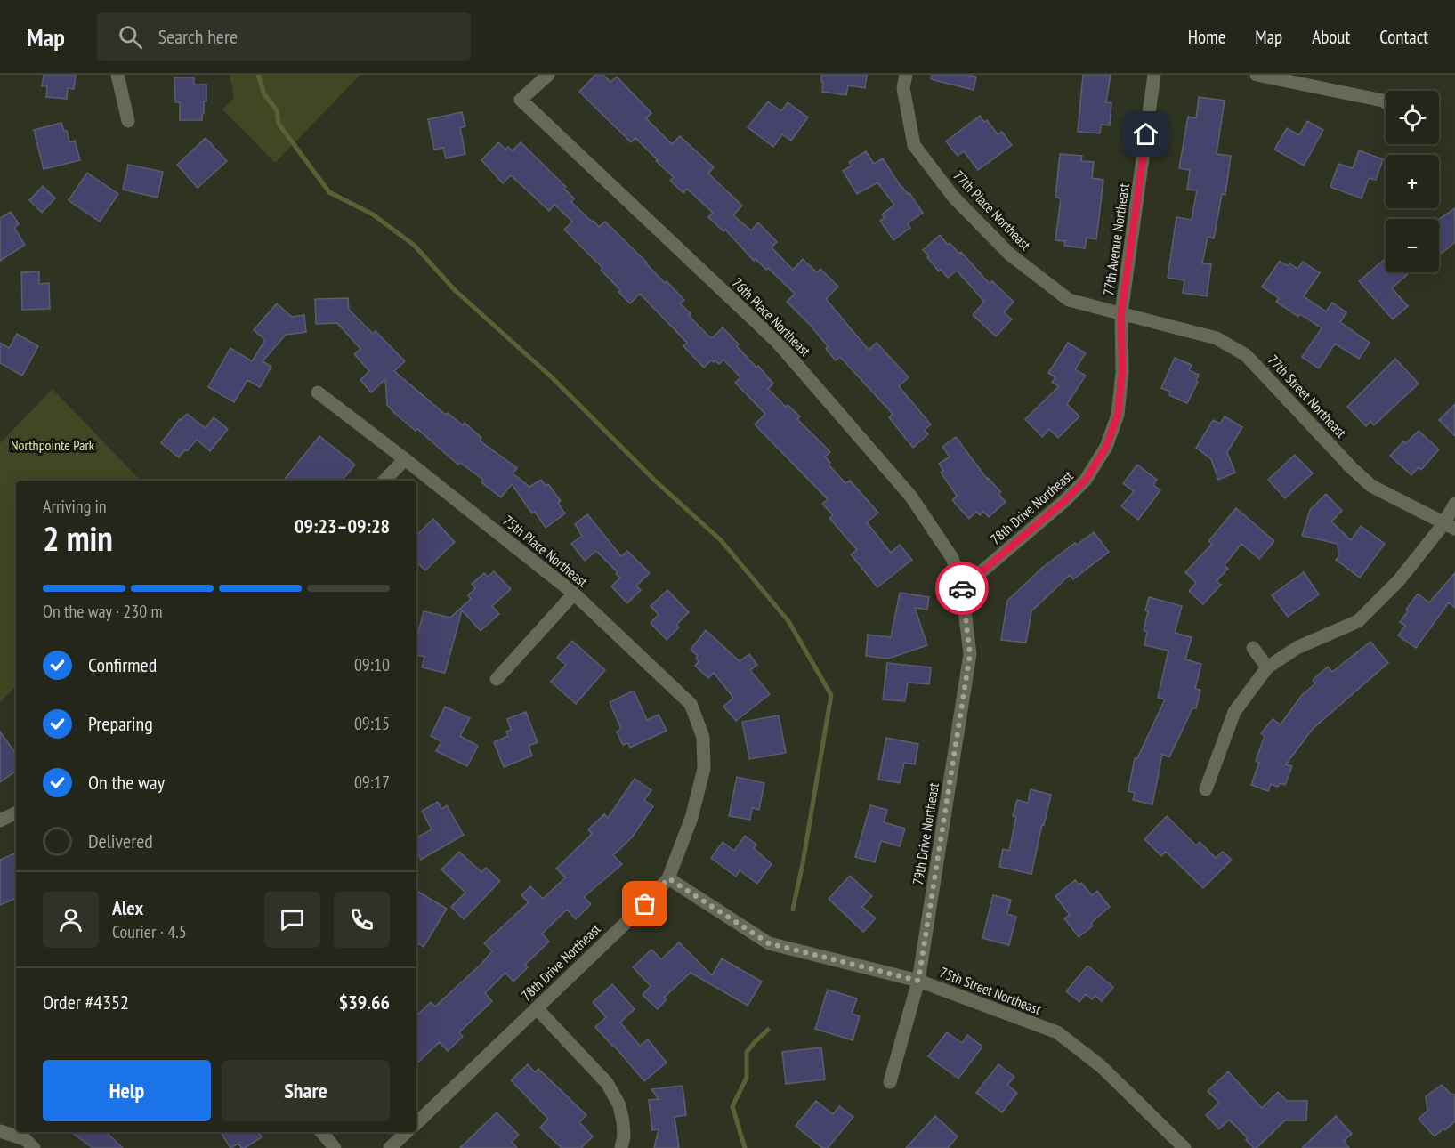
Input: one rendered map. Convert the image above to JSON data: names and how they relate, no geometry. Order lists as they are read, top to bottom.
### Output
{
  "streets": {
    "street": [
      "77th Place Northeast",
      "77th Avenue Northeast",
      "76th Place Northeast",
      "77th Street Northeast",
      "78th Drive Northeast",
      "75th Place Northeast",
      "79th Drive Northeast",
      "75th Street Northeast"
    ]
  },
  "crossings": [
    ["77th Place Northeast", "77th Avenue Northeast"],
    ["77th Place Northeast", "77th Street Northeast"],
    ["77th Place Northeast", "78th Drive Northeast"],
    ["77th Avenue Northeast", "77th Street Northeast"],
    ["77th Avenue Northeast", "78th Drive Northeast"],
    ["76th Place Northeast", "78th Drive Northeast"],
    ["76th Place Northeast", "79th Drive Northeast"],
    ["77th Street Northeast", "78th Drive Northeast"],
    ["78th Drive Northeast", "75th Place Northeast"],
    ["78th Drive Northeast", "79th Drive Northeast"],
    ["78th Drive Northeast", "75th Street Northeast"],
    ["79th Drive Northeast", "75th Street Northeast"]
  ],
  "parks": ["Northpointe Park"],
  "page": {
    "header": "Map",
    "search": "Search here",
    "nav": [
      "Home",
      "Map",
      "About",
      "Contact"
    ],
    "map_buttons": ["+", "−"],
    "heading": ["2 min", "Arriving in", "09:23–09:28"],
    "panel": [
      "Alex",
      "Courier · 4.5",
      "Order #4352",
      "$39.66"
    ],
    "bar": "On the way · 230 m",
    "list": [
      ["Confirmed", "09:10"],
      ["Preparing", "09:15"],
      ["On the way", "09:17"],
      "Delivered"
    ],
    "buttons": ["Help", "Share"]
  }
}
